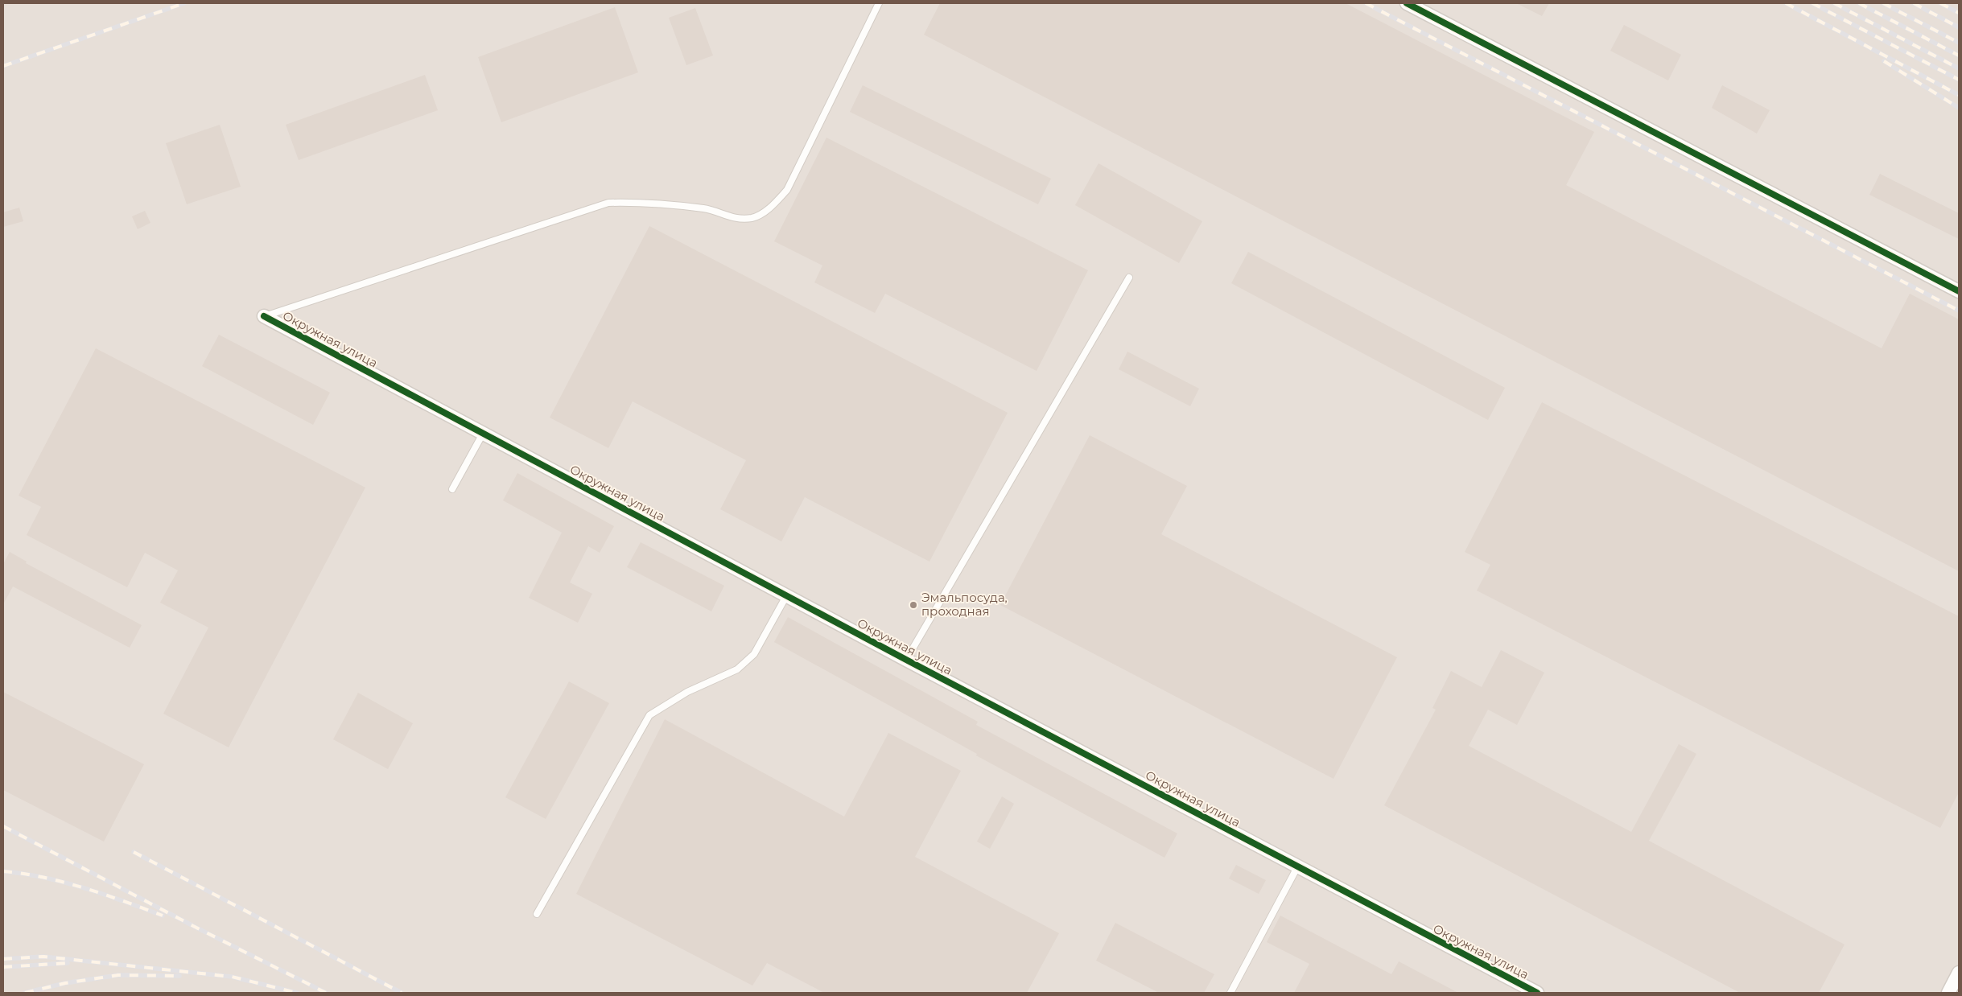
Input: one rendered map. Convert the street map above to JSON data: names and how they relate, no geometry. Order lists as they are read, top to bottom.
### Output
{
  "streets": {
    "street": ["Окружная улица"]
  },
  "places": ["Эмальпосуда, проходная"]
}
